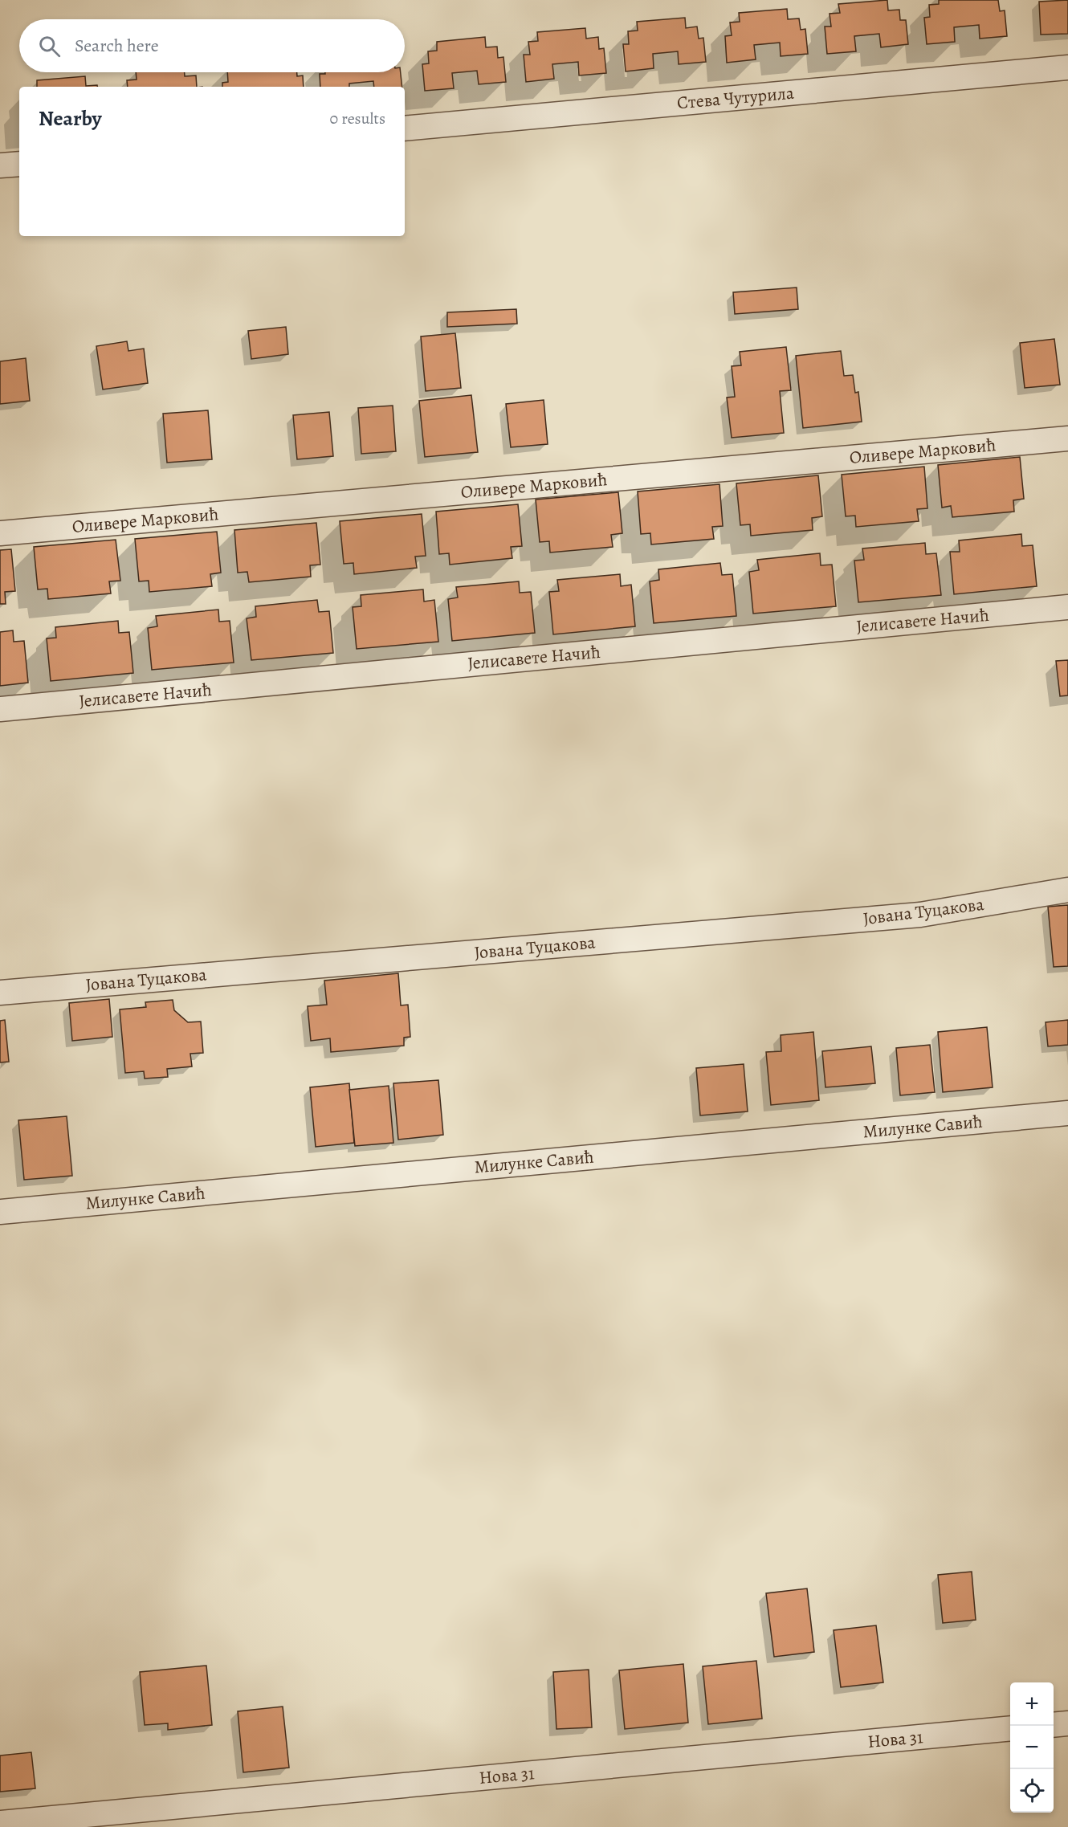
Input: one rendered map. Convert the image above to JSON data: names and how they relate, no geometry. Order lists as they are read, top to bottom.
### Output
{
  "streets": {
    "street": [
      "Стева Чутурила",
      "Оливере Марковић",
      "Јелисавете Начић",
      "Јована Туцакова",
      "Милунке Савић",
      "Нова 31"
    ]
  },
  "page": {
    "search": "Search here",
    "heading": ["Nearby", "0 results"],
    "map_buttons": ["+", "−"]
  }
}
